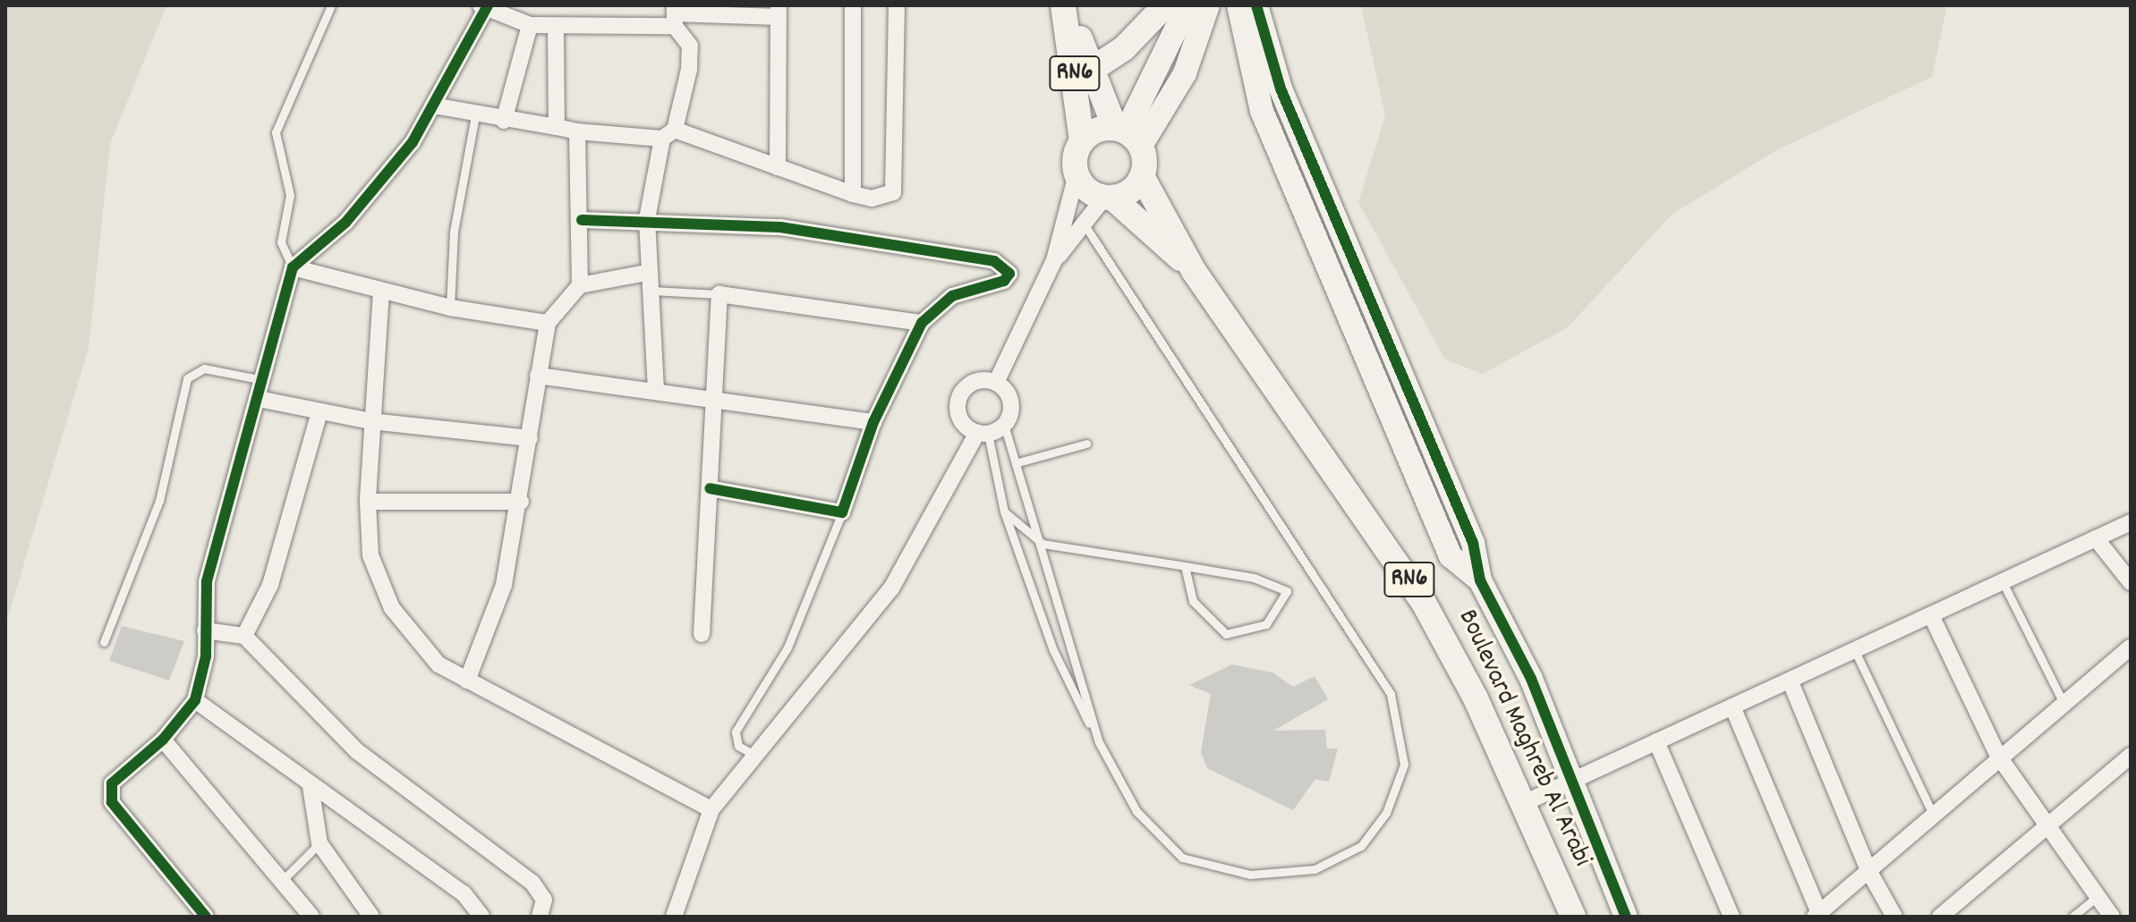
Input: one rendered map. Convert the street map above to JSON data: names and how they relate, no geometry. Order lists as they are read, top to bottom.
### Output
{
  "streets": {
    "main road": ["RN6", "Boulevard Maghreb Al Arabi"]
  },
  "crossings": [
    ["RN6", "Boulevard Maghreb Al Arabi"]
  ]
}
